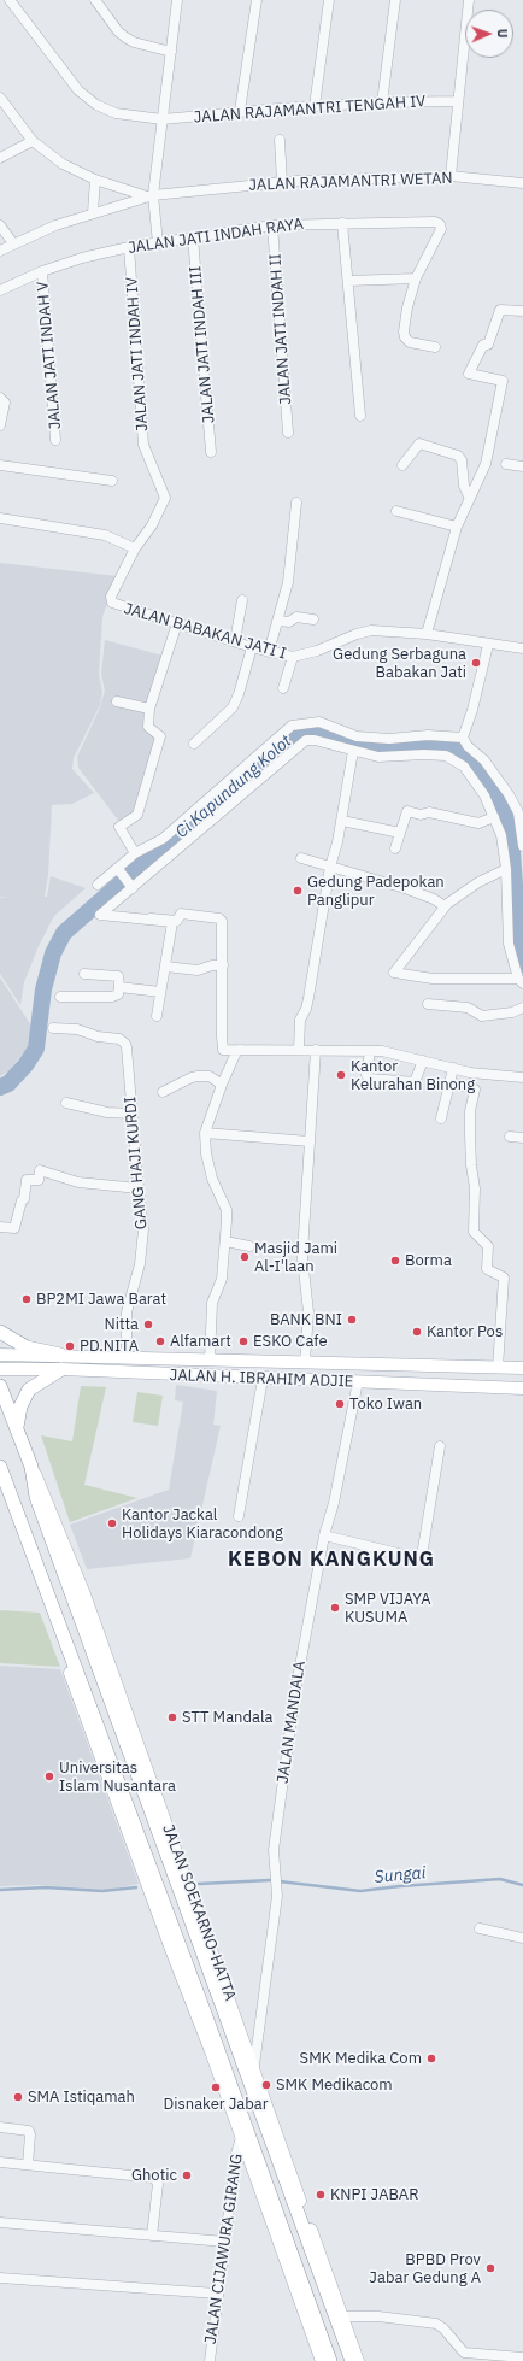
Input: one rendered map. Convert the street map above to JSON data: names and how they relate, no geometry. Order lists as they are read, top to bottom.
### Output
{
  "streets": {
    "highway": ["JALAN SOEKARNO-HATTA"],
    "main road": ["JALAN H. IBRAHIM ADJIE"],
    "street": [
      "JALAN RAJAMANTRI TENGAH IV",
      "JALAN RAJAMANTRI WETAN",
      "JALAN JATI INDAH RAYA",
      "JALAN JATI INDAH II",
      "JALAN JATI INDAH III",
      "JALAN JATI INDAH IV",
      "JALAN JATI INDAH V",
      "JALAN BABAKAN JATI I",
      "GANG HAJI KURDI",
      "JALAN MANDALA",
      "JALAN CIJAWURA GIRANG"
    ]
  },
  "crossings": [
    ["JALAN JATI INDAH RAYA", "JALAN JATI INDAH II"],
    ["JALAN JATI INDAH RAYA", "JALAN JATI INDAH III"],
    ["JALAN JATI INDAH RAYA", "JALAN JATI INDAH IV"],
    ["JALAN JATI INDAH RAYA", "JALAN JATI INDAH V"],
    ["JALAN JATI INDAH IV", "JALAN BABAKAN JATI I"],
    ["GANG HAJI KURDI", "JALAN H. IBRAHIM ADJIE"],
    ["JALAN H. IBRAHIM ADJIE", "JALAN MANDALA"],
    ["JALAN MANDALA", "JALAN SOEKARNO-HATTA"],
    ["JALAN SOEKARNO-HATTA", "JALAN CIJAWURA GIRANG"]
  ],
  "districts": ["KEBON KANGKUNG"],
  "water": ["Ci Kapundung Kolot", "Sungai"],
  "places": [
    "Gedung Serbaguna Babakan Jati",
    "Gedung Padepokan Panglipur",
    "Kantor Kelurahan Binong",
    "Masjid Jami Al-I'laan",
    "Borma",
    "BP2MI Jawa Barat",
    "BANK BNI",
    "Nitta",
    "Kantor Pos",
    "Alfamart",
    "ESKO Cafe",
    "PD.NITA",
    "Toko Iwan",
    "Kantor Jackal Holidays Kiaracondong",
    "SMP VIJAYA KUSUMA",
    "STT Mandala",
    "Universitas Islam Nusantara",
    "SMK Medika Com",
    "SMK Medikacom",
    "Disnaker Jabar",
    "SMA Istiqamah",
    "Ghotic",
    "KNPI JABAR",
    "BPBD Prov Jabar Gedung A"
  ],
  "north": "right"
}
